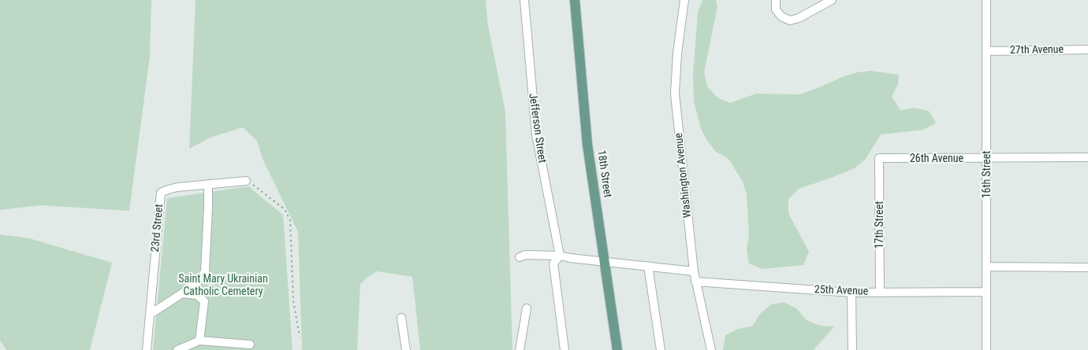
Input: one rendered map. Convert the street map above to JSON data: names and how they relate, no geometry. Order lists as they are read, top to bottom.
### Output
{
  "streets": {
    "main road": ["18th Street"],
    "street": [
      "27th Avenue",
      "Jefferson Street",
      "26th Avenue",
      "16th Street",
      "Washington Avenue",
      "17th Street",
      "23rd Street",
      "25th Avenue"
    ]
  },
  "crossings": [
    ["27th Avenue", "16th Street"],
    ["26th Avenue", "16th Street"],
    ["26th Avenue", "17th Street"],
    ["16th Street", "25th Avenue"],
    ["Washington Avenue", "25th Avenue"],
    ["17th Street", "25th Avenue"]
  ],
  "parks": ["Saint Mary Ukrainian Catholic Cemetery"]
}
